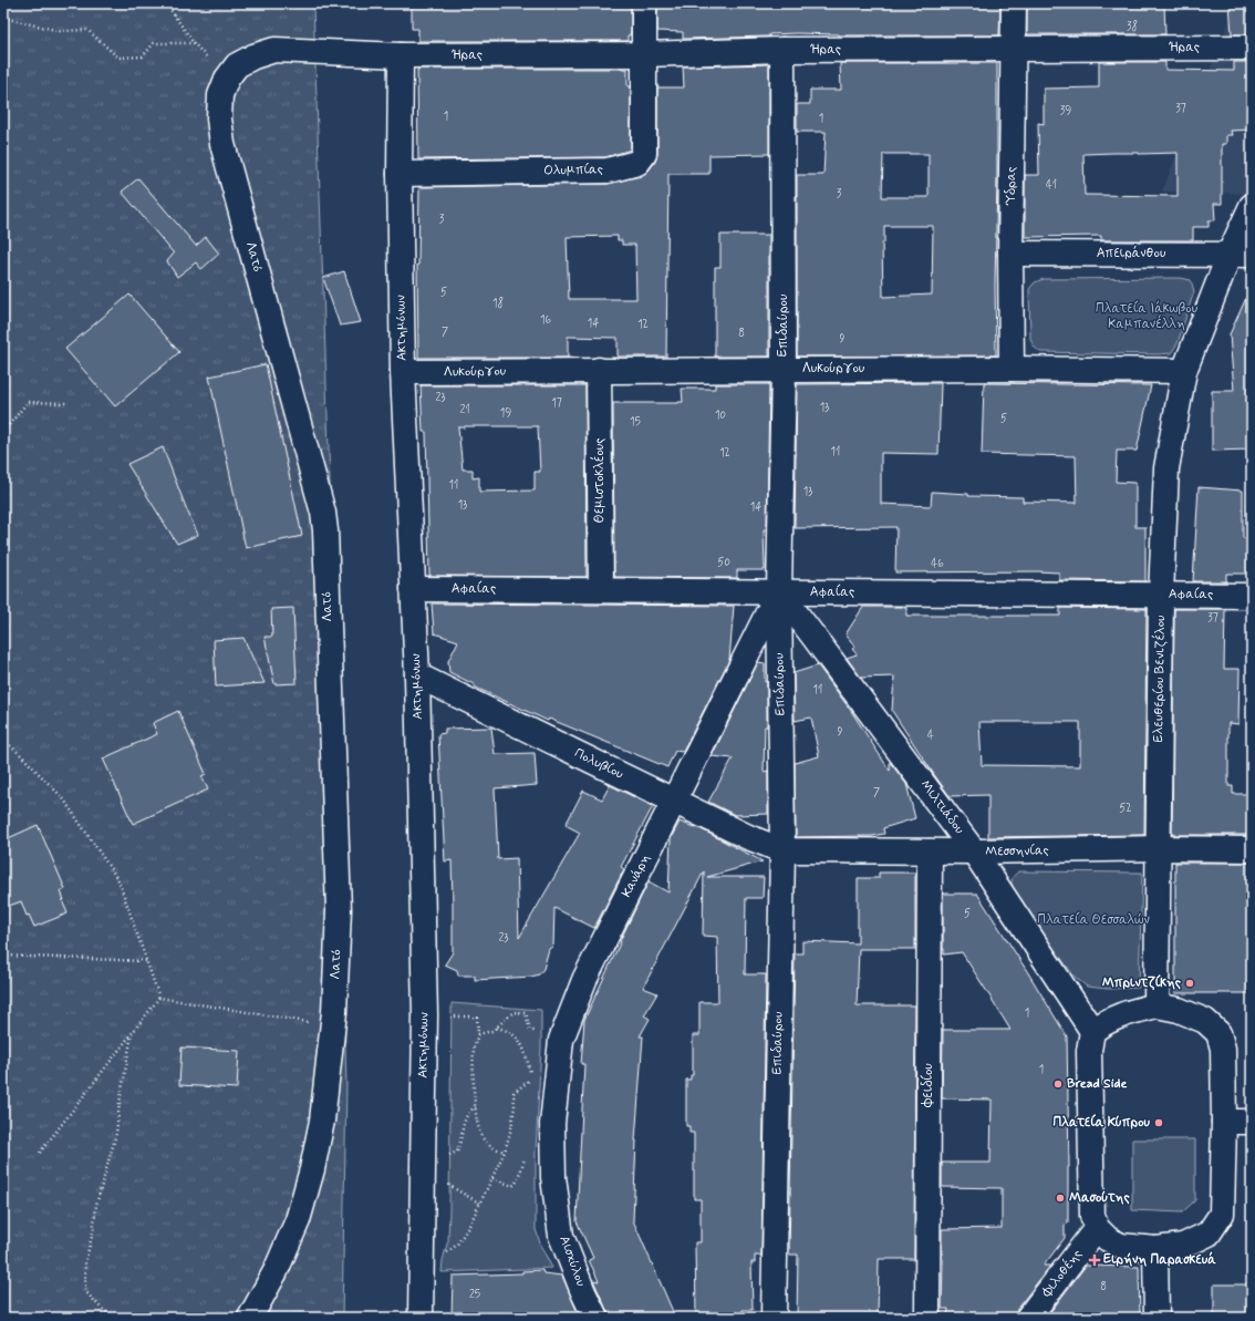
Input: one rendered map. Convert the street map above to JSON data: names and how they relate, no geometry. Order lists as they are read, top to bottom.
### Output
{
  "streets": {
    "street": [
      "Ήρας",
      "Ολυμπίας",
      "Ύδρας",
      "Απειράνθου",
      "Λατό",
      "Επιδαύρου",
      "Ακτημόνων",
      "Λυκούργου",
      "Θεμιστοκλέους",
      "Αφαίας",
      "Ελευθερίου Βενιζέλου",
      "Πολυβίου",
      "Μιλτιάδου",
      "Μεσσηνίας",
      "Κανάρη",
      "Φειδίου",
      "Αισχύλου",
      "Φιλοθέης"
    ]
  },
  "crossings": [
    ["Ήρας", "Ολυμπίας"],
    ["Ήρας", "Ύδρας"],
    ["Ήρας", "Λατό"],
    ["Ήρας", "Επιδαύρου"],
    ["Ήρας", "Ακτημόνων"],
    ["Ολυμπίας", "Ακτημόνων"],
    ["Ύδρας", "Απειράνθου"],
    ["Ύδρας", "Λυκούργου"],
    ["Απειράνθου", "Ελευθερίου Βενιζέλου"],
    ["Λατό", "Ακτημόνων"],
    ["Επιδαύρου", "Λυκούργου"],
    ["Επιδαύρου", "Αφαίας"],
    ["Επιδαύρου", "Πολυβίου"],
    ["Επιδαύρου", "Μιλτιάδου"],
    ["Επιδαύρου", "Μεσσηνίας"],
    ["Επιδαύρου", "Κανάρη"],
    ["Ακτημόνων", "Λυκούργου"],
    ["Ακτημόνων", "Αφαίας"],
    ["Ακτημόνων", "Πολυβίου"],
    ["Λυκούργου", "Θεμιστοκλέους"],
    ["Λυκούργου", "Ελευθερίου Βενιζέλου"],
    ["Θεμιστοκλέους", "Αφαίας"],
    ["Αφαίας", "Ελευθερίου Βενιζέλου"],
    ["Αφαίας", "Μιλτιάδου"],
    ["Αφαίας", "Κανάρη"],
    ["Ελευθερίου Βενιζέλου", "Μεσσηνίας"],
    ["Πολυβίου", "Μεσσηνίας"],
    ["Πολυβίου", "Κανάρη"],
    ["Μιλτιάδου", "Μεσσηνίας"],
    ["Μιλτιάδου", "Κανάρη"],
    ["Μεσσηνίας", "Φειδίου"],
    ["Κανάρη", "Αισχύλου"]
  ],
  "parks": ["Πλατεία Ιάκωβου Καμπανέλλη", "Πλατεία Θεσσαλών"],
  "places": {
    "other": [
      "Μπριντζίκης",
      "Bread Side",
      "Πλατεία Κύπρου",
      "Μασούτης"
    ],
    "health": ["Ειρήνη Παρασκευά"]
  },
  "house_numbers": [
    "38",
    "37",
    "39",
    "1",
    "1",
    "41",
    "3",
    "3",
    "5",
    "18",
    "16",
    "14",
    "12",
    "7",
    "8",
    "9",
    "23",
    "17",
    "13",
    "21",
    "19",
    "10",
    "5",
    "15",
    "11",
    "12",
    "11",
    "13",
    "13",
    "14",
    "50",
    "46",
    "37",
    "11",
    "9",
    "4",
    "7",
    "52",
    "5",
    "23",
    "1",
    "1",
    "8",
    "25"
  ]
}
